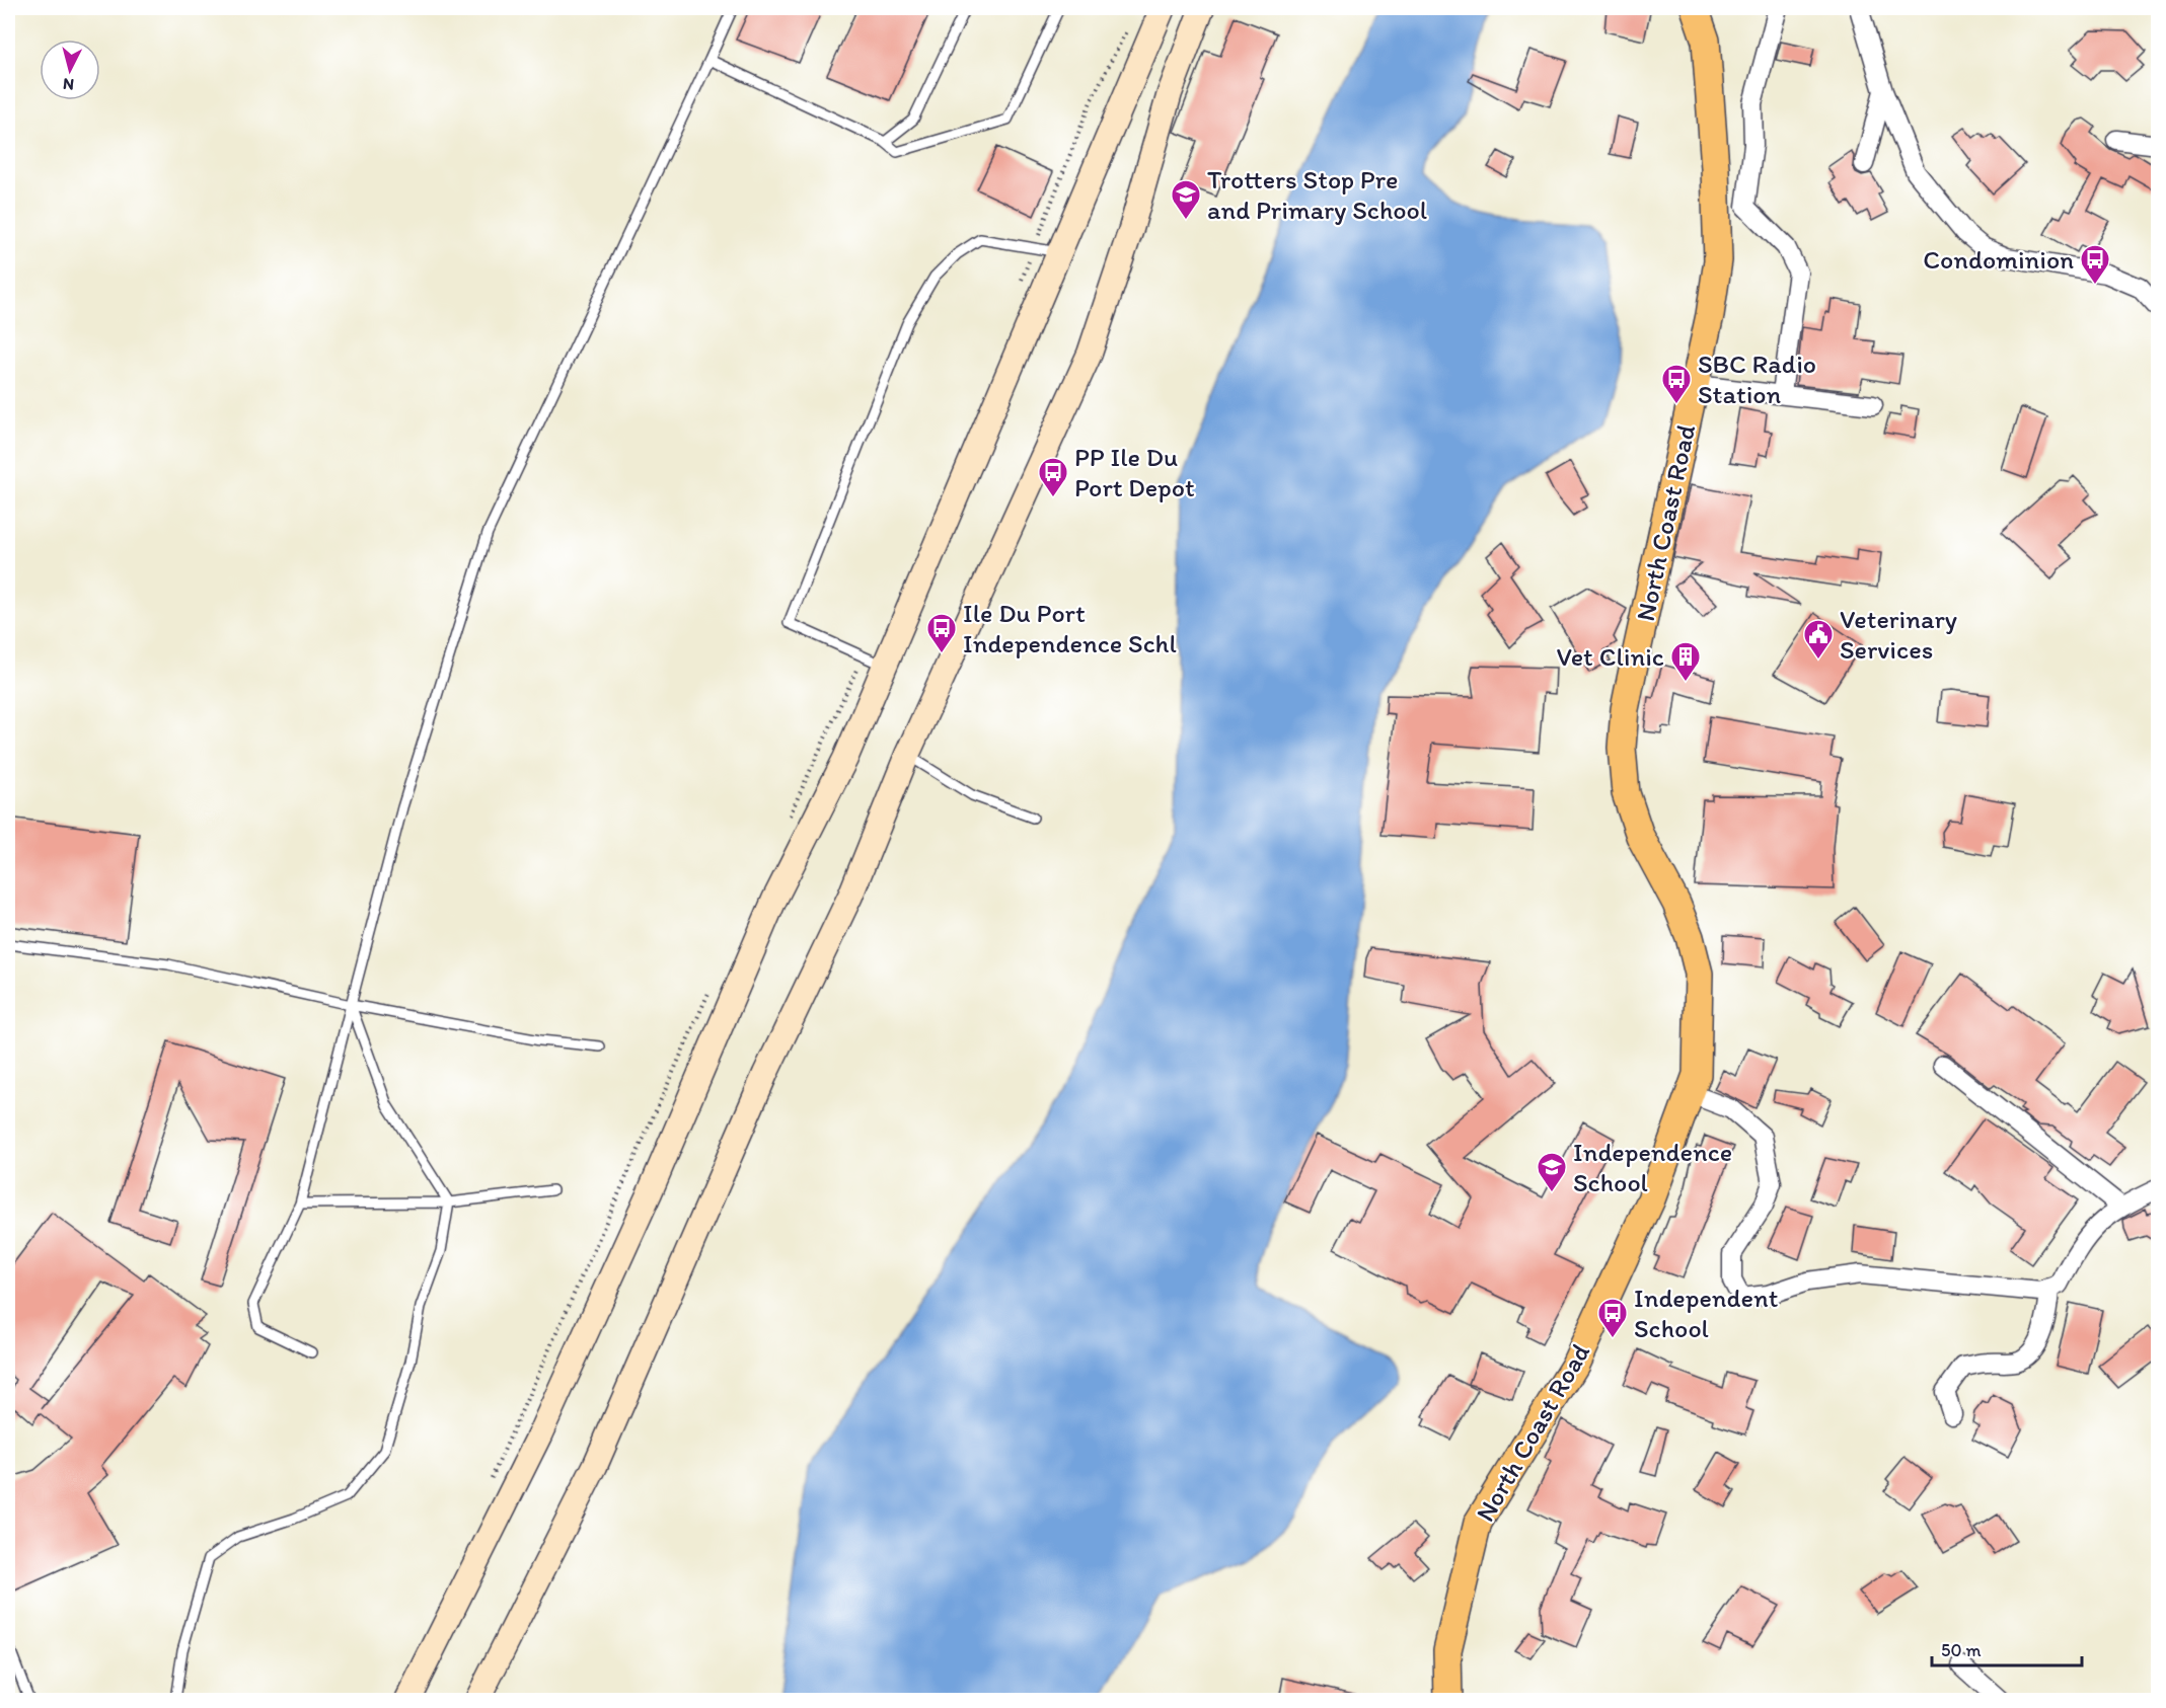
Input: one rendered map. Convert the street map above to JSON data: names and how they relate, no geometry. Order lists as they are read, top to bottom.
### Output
{
  "streets": {
    "main road": ["North Coast Road"]
  },
  "places": {
    "school or university": ["Trotters Stop Pre and Primary School", "Independence School"],
    "bus stop": [
      "Condominion",
      "SBC Radio Station",
      "PP Ile Du Port Depot",
      "Ile Du Port Independence Schl",
      "Independent School"
    ],
    "public building": ["Veterinary Services"],
    "building": ["Vet Clinic"]
  },
  "scale_bar": "50 m",
  "north": "bottom"
}
